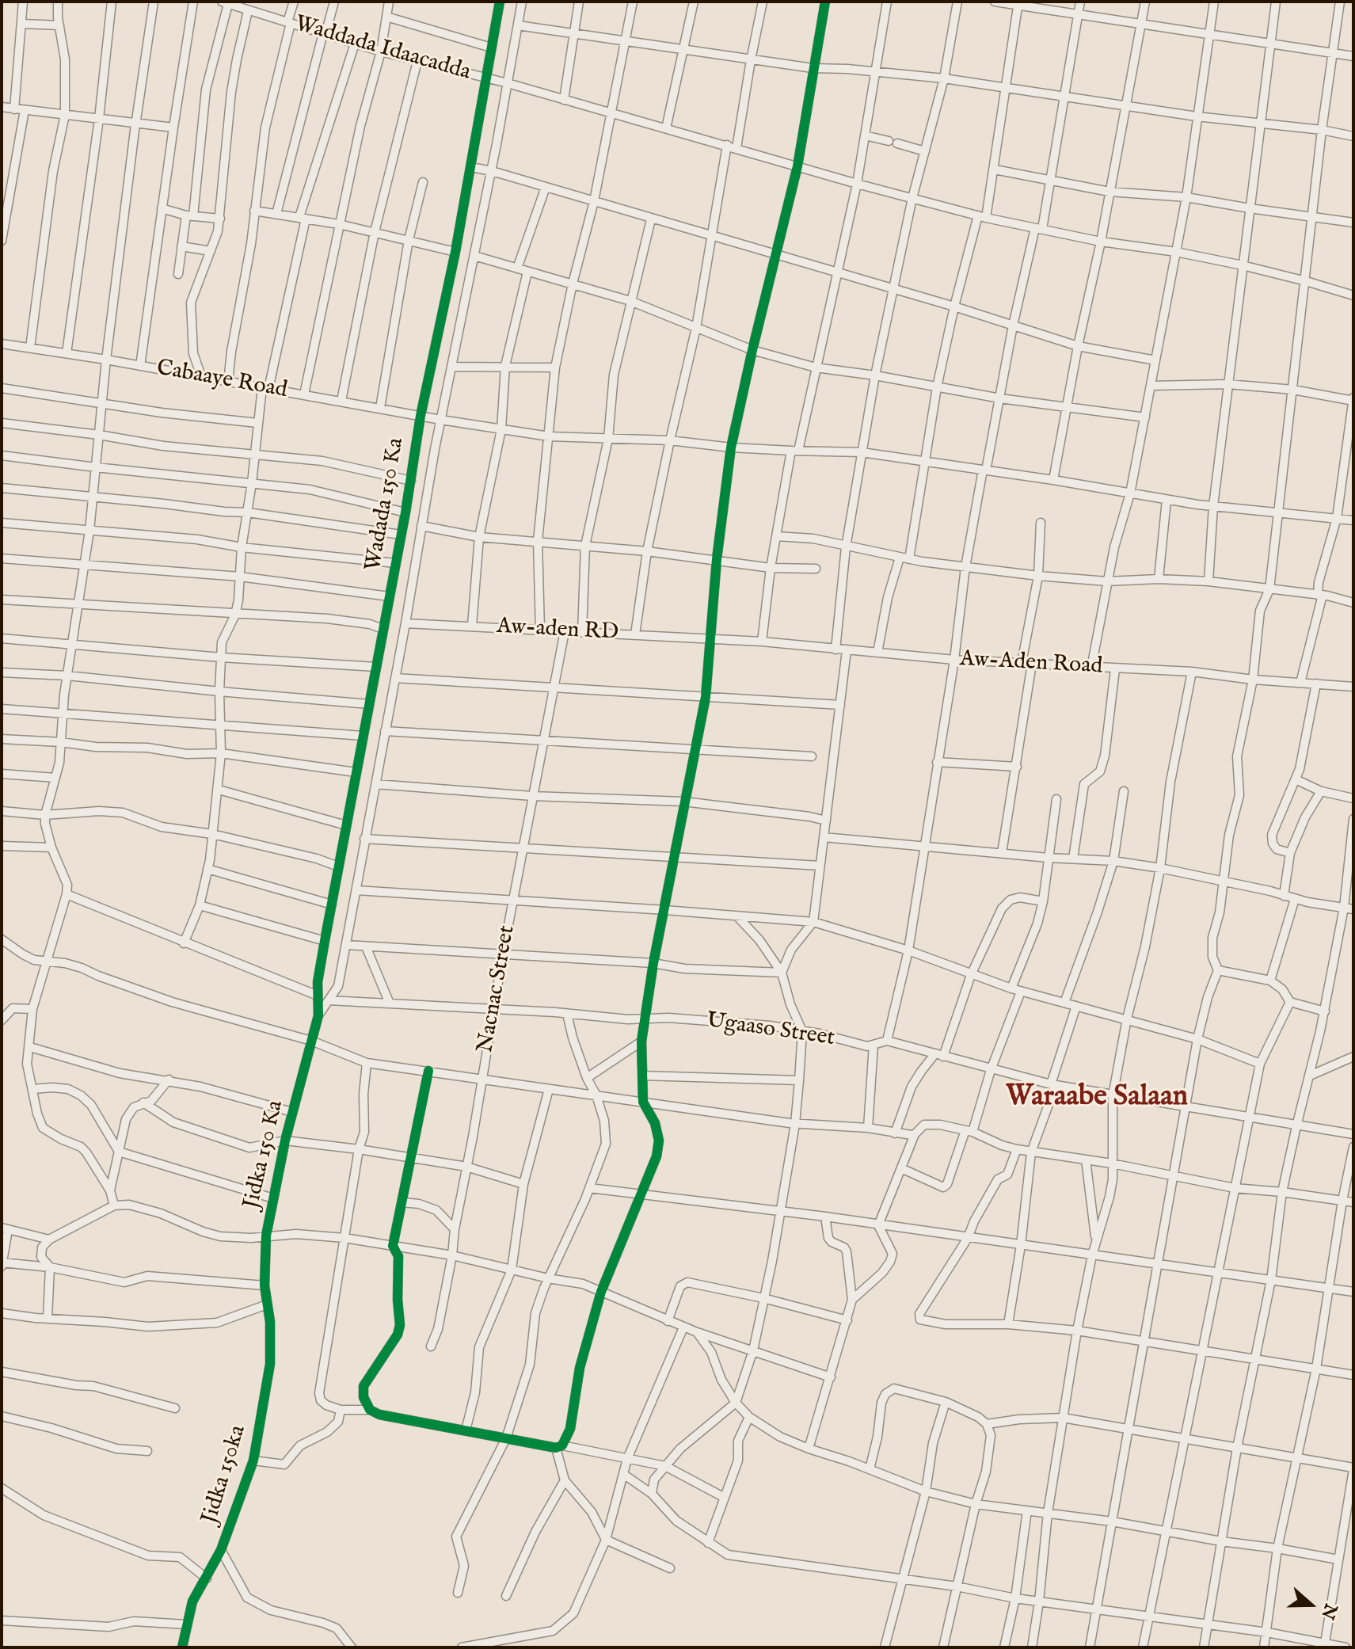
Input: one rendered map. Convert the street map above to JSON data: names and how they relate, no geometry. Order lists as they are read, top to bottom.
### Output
{
  "streets": {
    "street": [
      "Waddada Idaacadda",
      "Cabaaye Road",
      "Wadada 150 Ka",
      "Aw-aden RD",
      "Aw-Aden Road",
      "Nacnac Street",
      "Ugaaso Street",
      "Jidka 150 Ka",
      "Jidka 150ka"
    ]
  },
  "crossings": [
    ["Waddada Idaacadda", "Wadada 150 Ka"],
    ["Cabaaye Road", "Wadada 150 Ka"],
    ["Wadada 150 Ka", "Aw-aden RD"],
    ["Wadada 150 Ka", "Ugaaso Street"],
    ["Wadada 150 Ka", "Jidka 150 Ka"],
    ["Aw-aden RD", "Aw-Aden Road"],
    ["Aw-aden RD", "Nacnac Street"],
    ["Nacnac Street", "Ugaaso Street"],
    ["Jidka 150 Ka", "Jidka 150ka"]
  ],
  "districts": ["Waraabe Salaan"],
  "north": "right"
}
